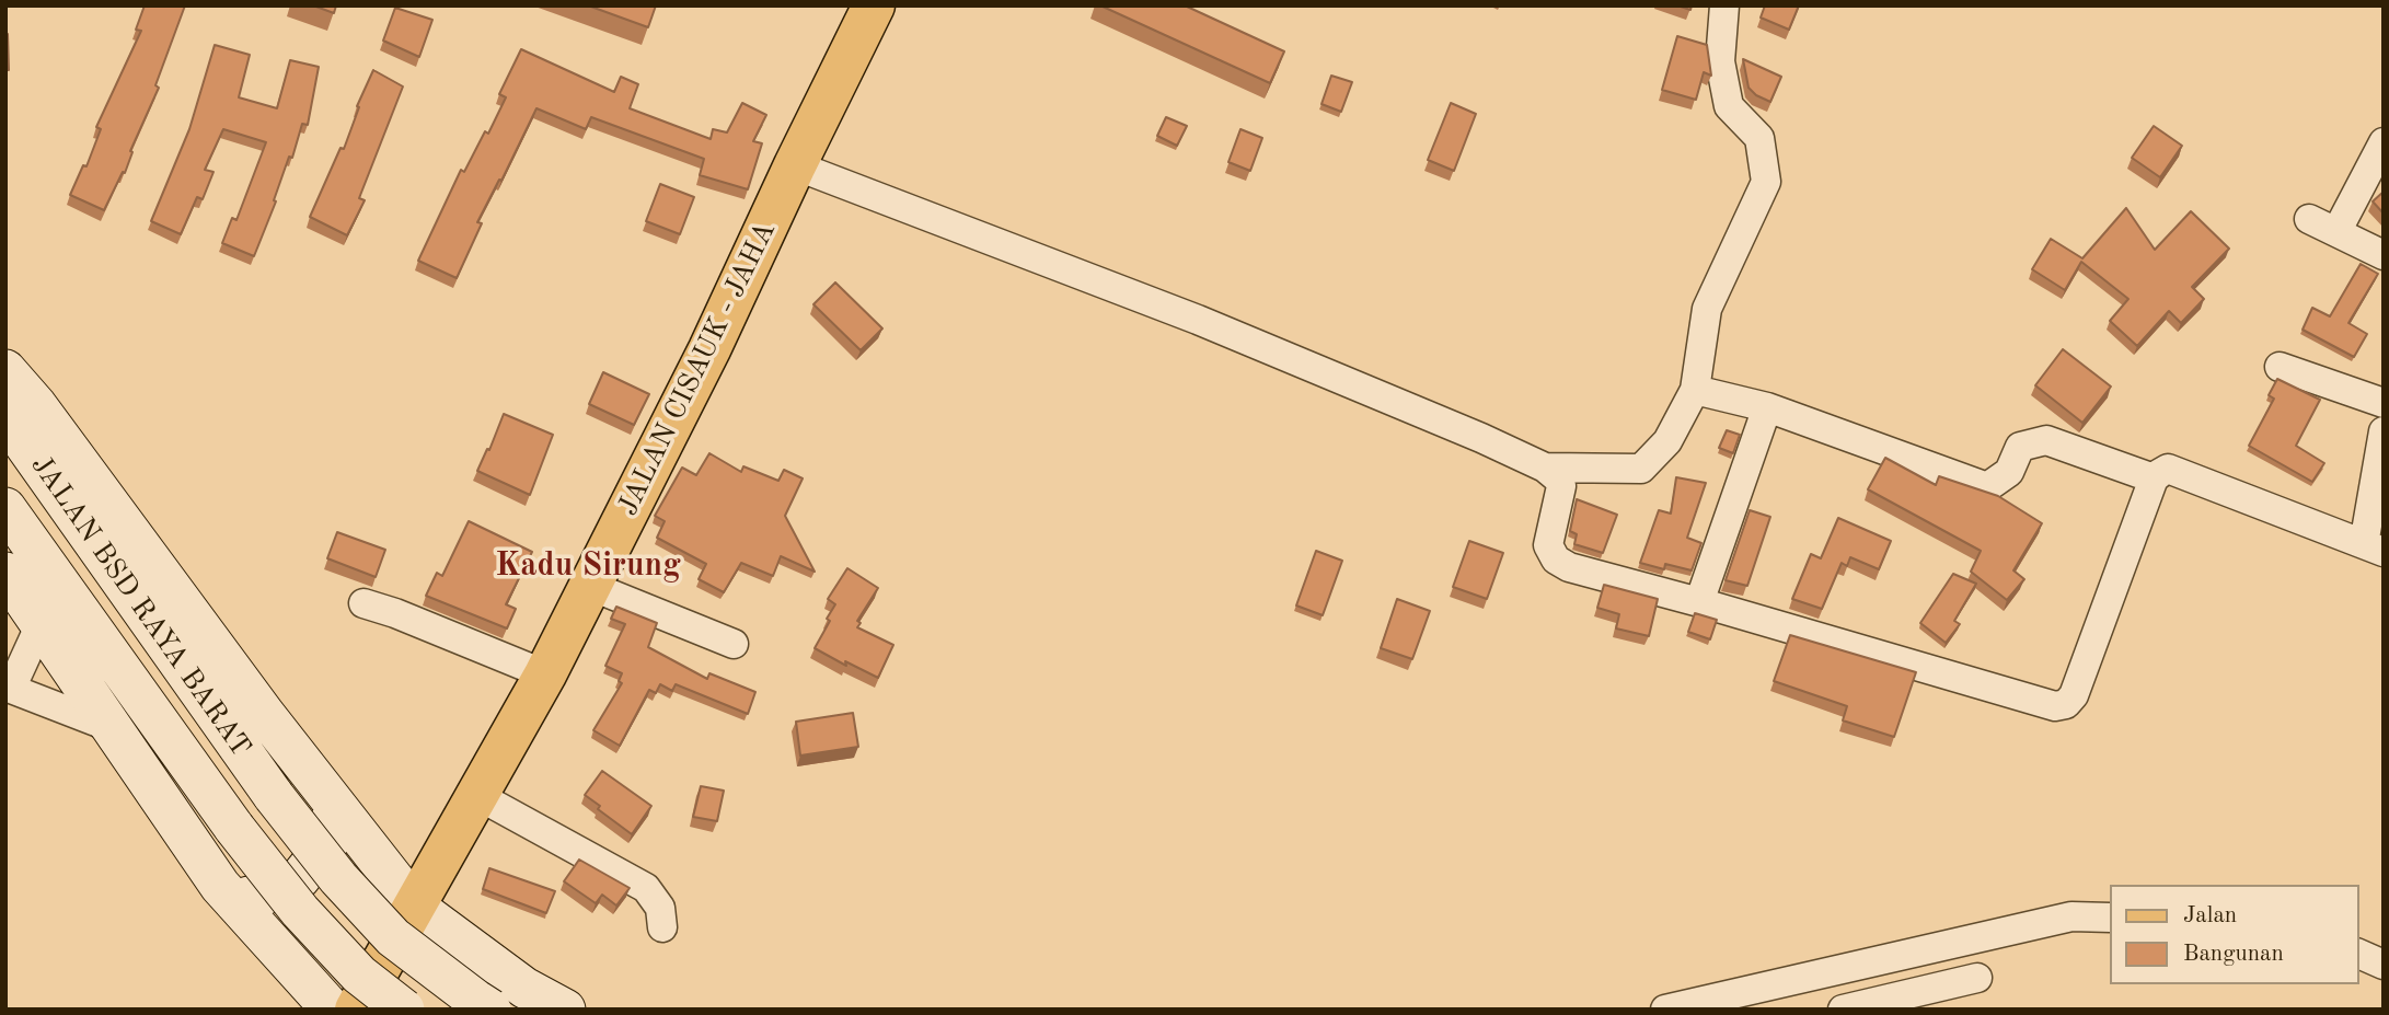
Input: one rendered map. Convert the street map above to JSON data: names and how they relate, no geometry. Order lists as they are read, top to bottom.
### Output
{
  "streets": {
    "main road": ["JALAN CISAUK - JAHA", "JALAN BSD RAYA BARAT"]
  },
  "districts": ["Kadu Sirung"],
  "legend": ["Jalan", "Bangunan"]
}
